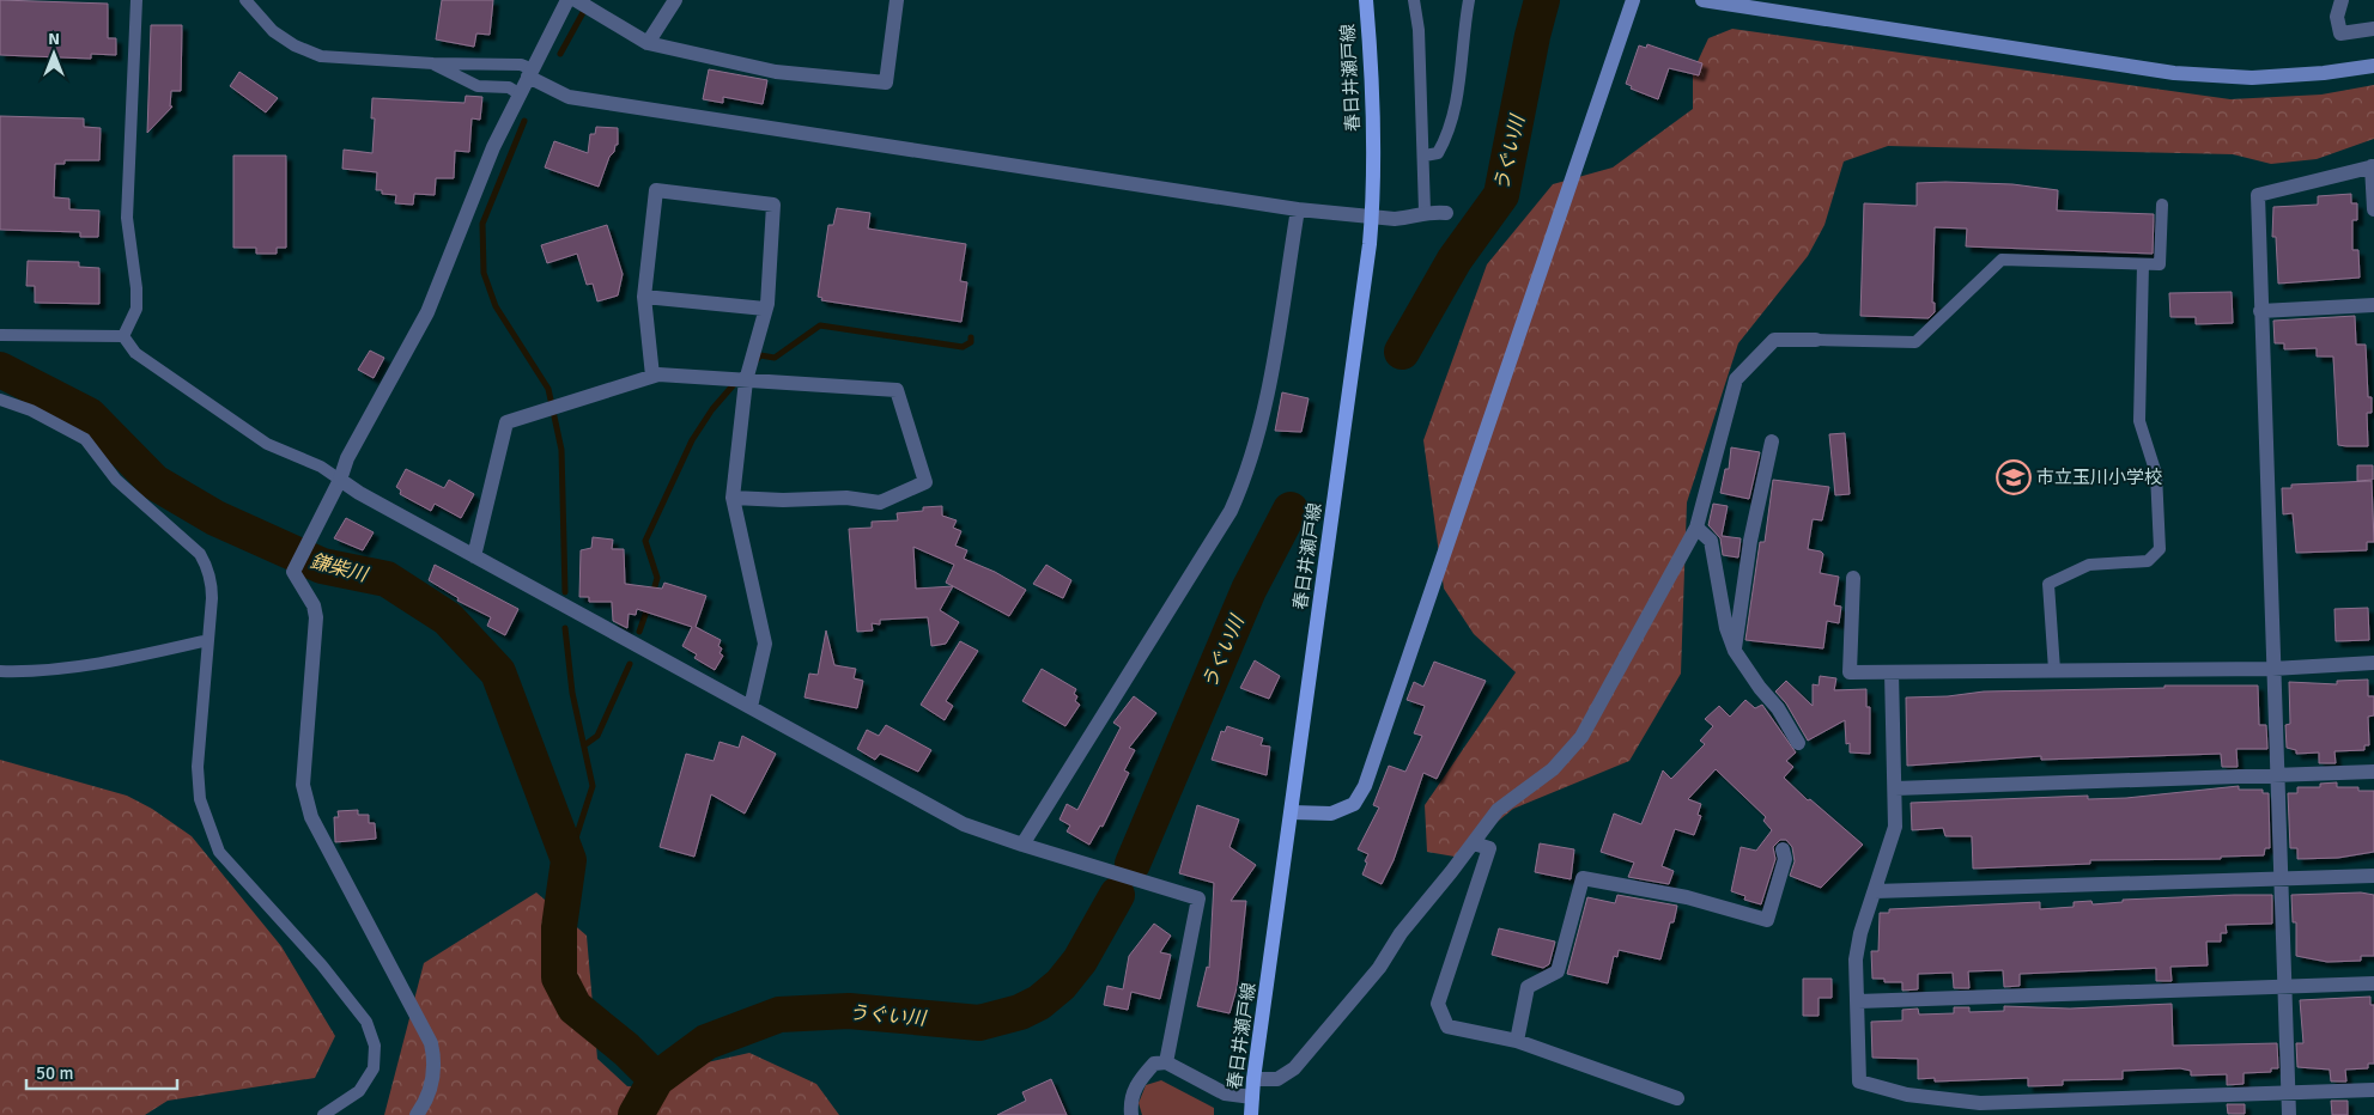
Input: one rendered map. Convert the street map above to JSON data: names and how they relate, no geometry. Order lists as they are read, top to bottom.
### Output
{
  "streets": {
    "main road": ["春日井瀬戸線"]
  },
  "water": ["うぐい川", "鎌柴川"],
  "places": {
    "school or university": ["市立玉川小学校"]
  },
  "scale_bar": "50 m",
  "north": "top"
}
